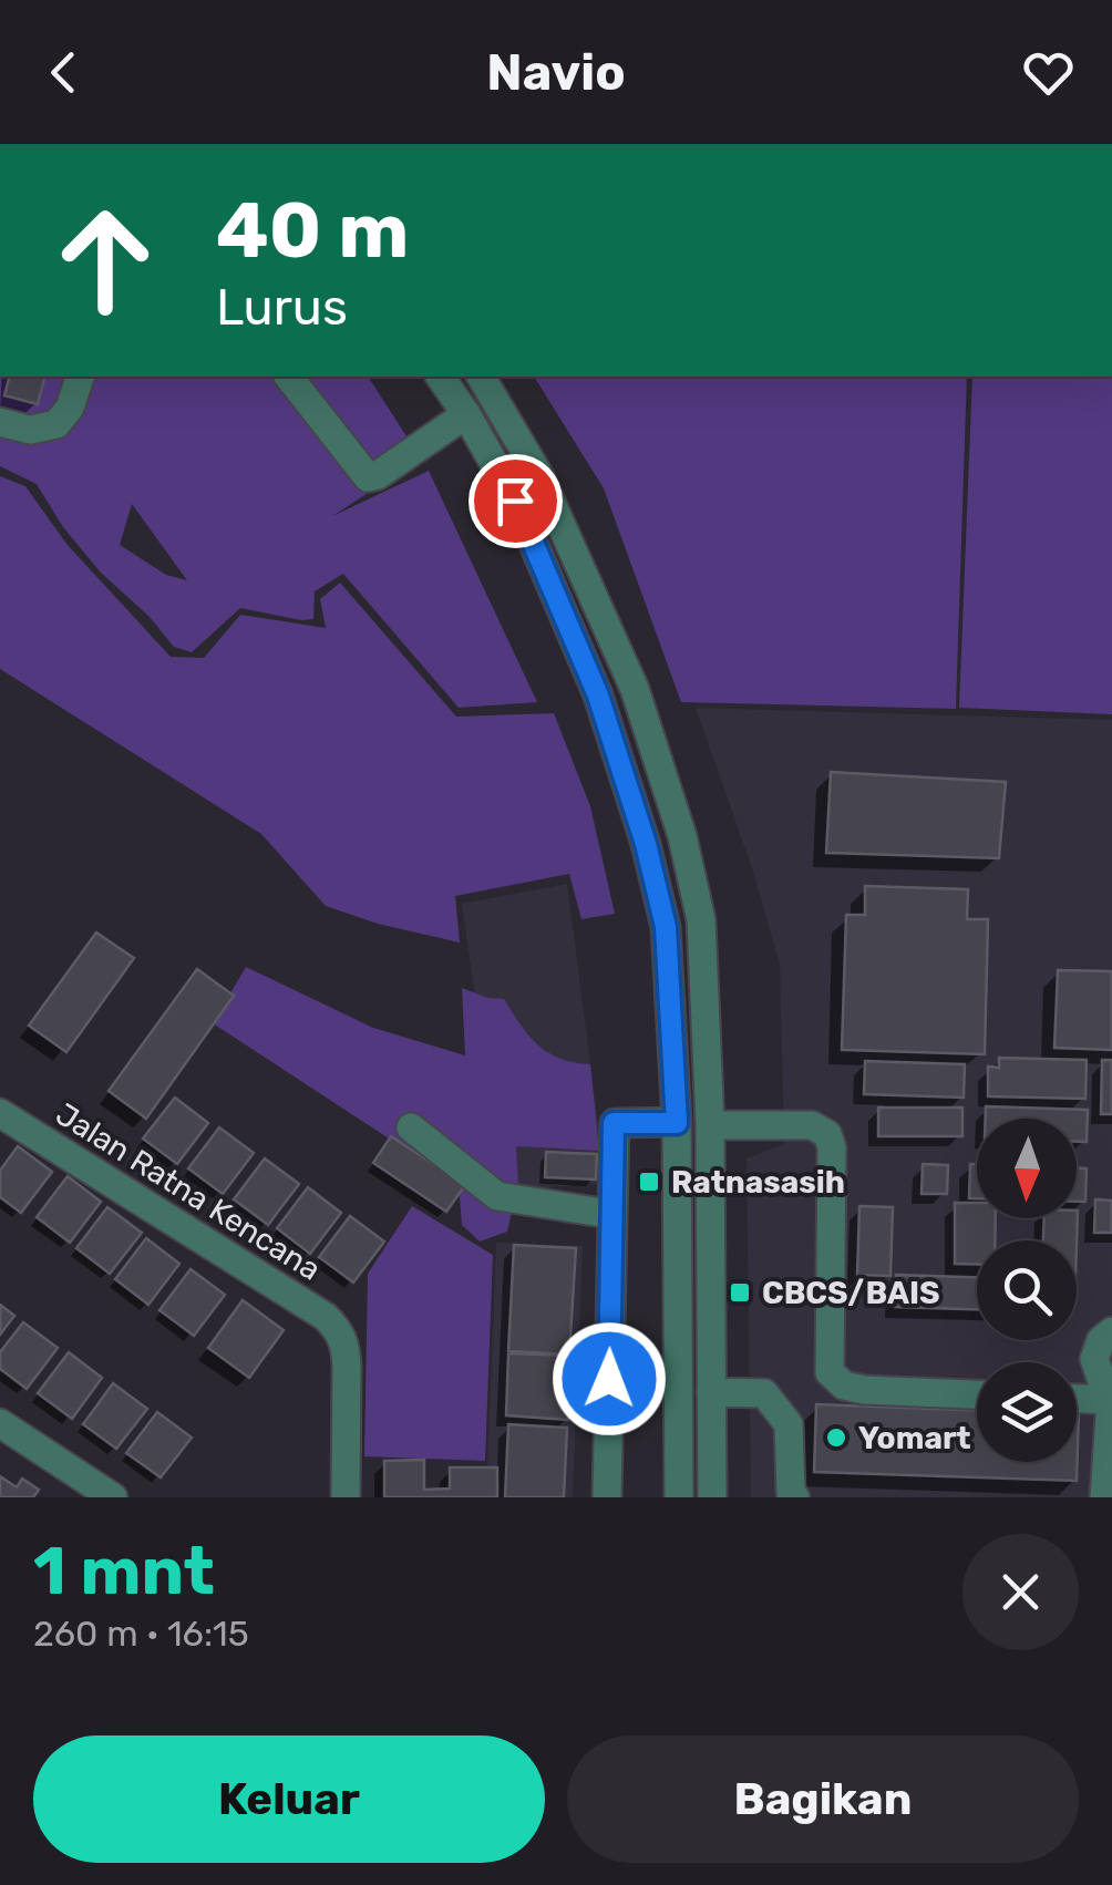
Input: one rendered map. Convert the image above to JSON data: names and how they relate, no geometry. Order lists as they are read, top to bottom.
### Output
{
  "streets": {
    "street": ["Jalan Ratna Kencana"]
  },
  "places": {
    "transit": ["Ratnasasih", "CBCS/BAIS"],
    "other": ["Yomart"]
  },
  "north": "bottom",
  "page": {
    "header": "Navio",
    "turn": ["40 m", "Lurus"],
    "heading": ["1 mnt", "260 m · 16:15"],
    "buttons": ["Keluar", "Bagikan"]
  }
}
